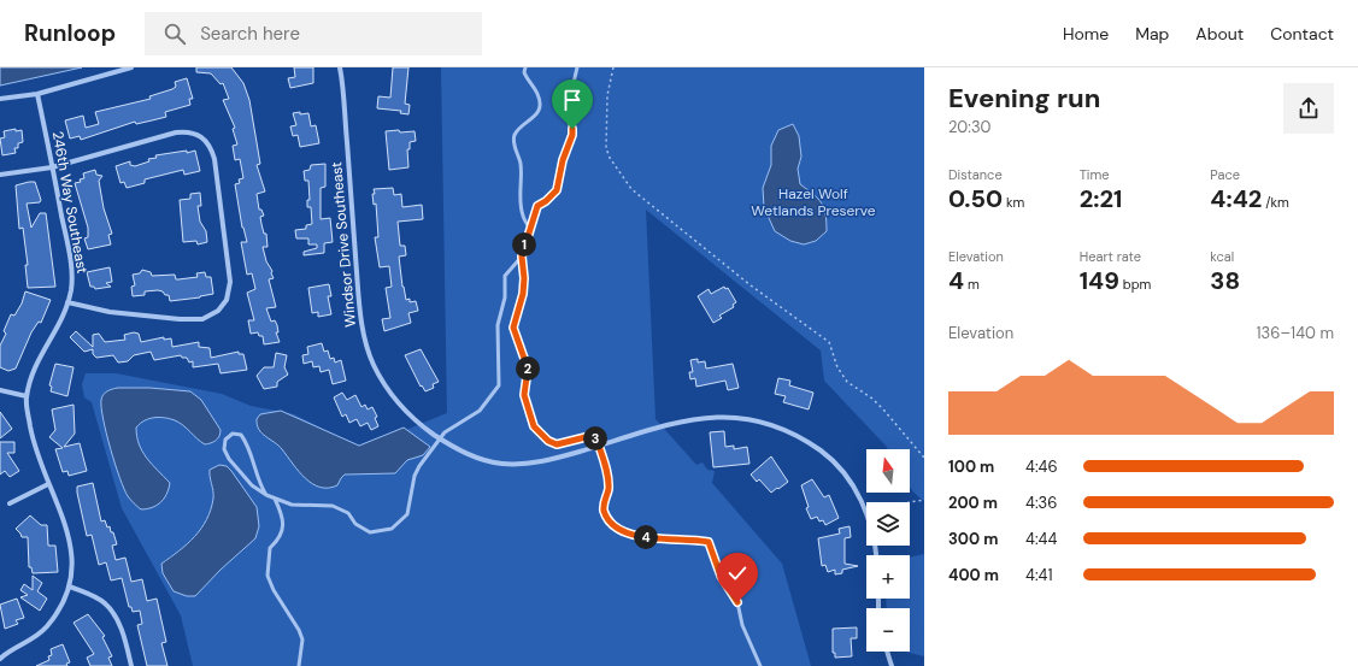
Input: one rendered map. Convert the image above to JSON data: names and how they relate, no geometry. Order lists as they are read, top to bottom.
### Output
{
  "streets": {
    "street": ["246th Way Southeast", "Windsor Drive Southeast"]
  },
  "parks": ["Hazel Wolf Wetlands Preserve"],
  "north": "top",
  "page": {
    "header": "Runloop",
    "search": "Search here",
    "nav": [
      "Home",
      "Map",
      "About",
      "Contact"
    ],
    "heading": ["Evening run", "20:30"],
    "stats": [
      ["Distance", "0.50 km"],
      ["Time", "2:21"],
      ["Pace", "4:42 /km"],
      ["Elevation", "4 m"],
      ["Heart rate", "149 bpm"],
      ["kcal", "38"]
    ],
    "pins": [
      "1",
      "2",
      "3",
      "4"
    ],
    "chart": ["Elevation", "136–140 m"],
    "list": [
      {
        "name": "100 m",
        "note": "4:46"
      },
      {
        "name": "200 m",
        "note": "4:36"
      },
      {
        "name": "300 m",
        "note": "4:44"
      },
      {
        "name": "400 m",
        "note": "4:41"
      }
    ],
    "map_buttons": ["+", "−"]
  }
}
